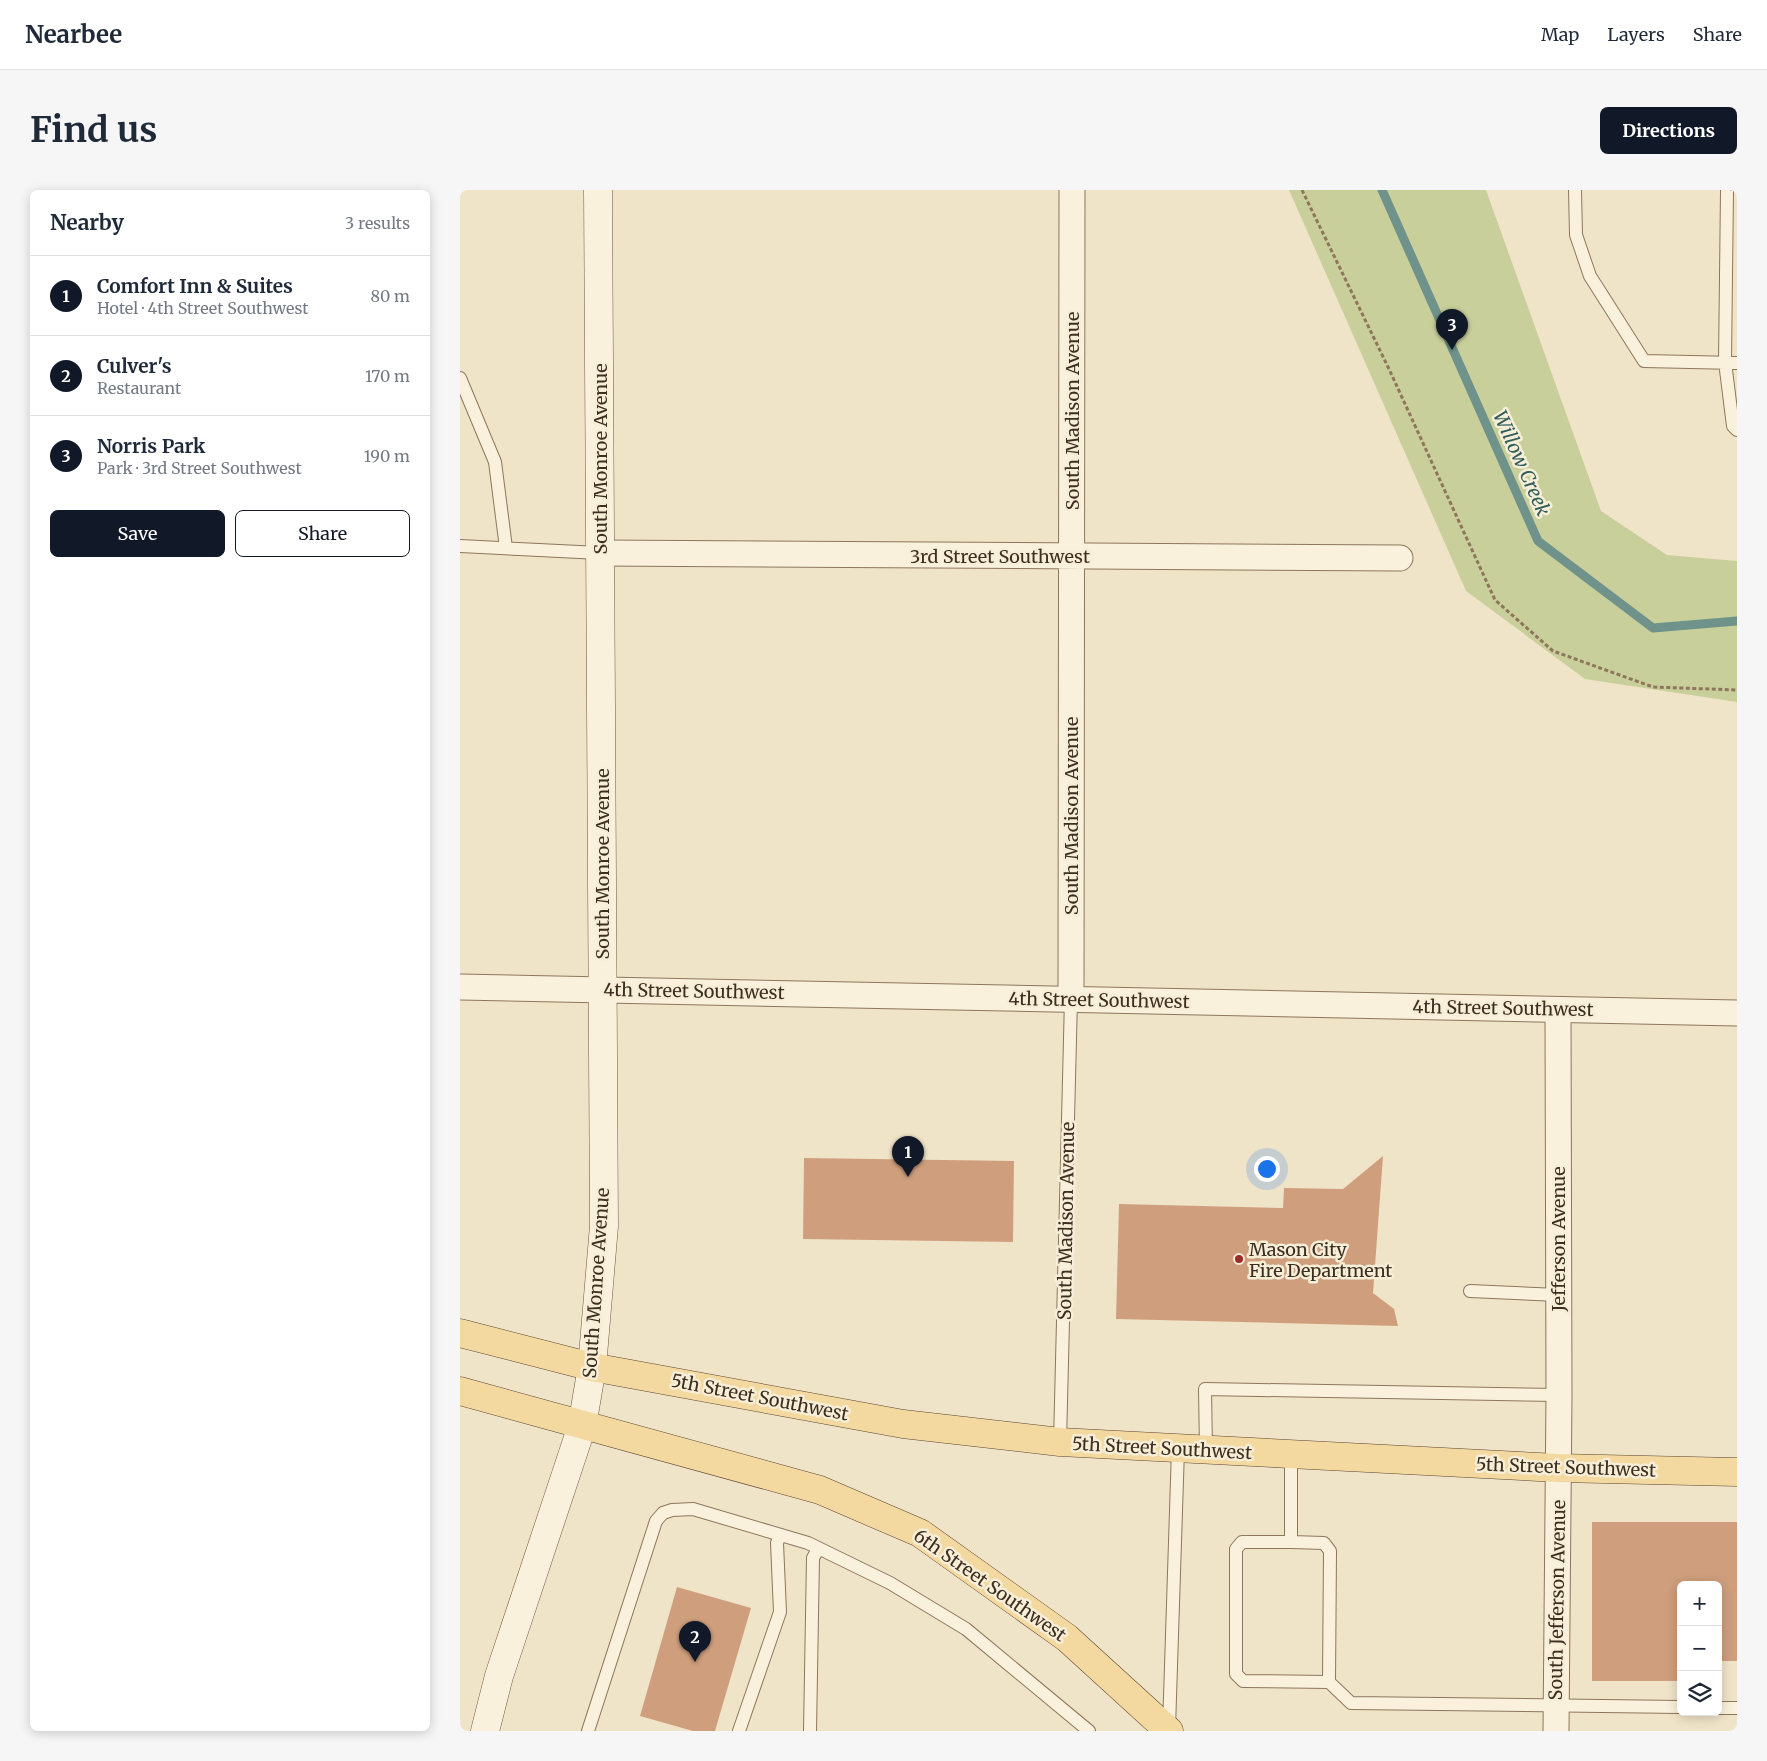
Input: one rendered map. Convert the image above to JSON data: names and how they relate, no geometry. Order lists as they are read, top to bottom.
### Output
{
  "streets": {
    "main road": ["South Monroe Avenue", "5th Street Southwest", "6th Street Southwest"],
    "street": [
      "South Madison Avenue",
      "3rd Street Southwest",
      "4th Street Southwest",
      "Jefferson Avenue",
      "South Jefferson Avenue"
    ]
  },
  "crossings": [
    ["South Madison Avenue", "3rd Street Southwest"],
    ["South Madison Avenue", "4th Street Southwest"],
    ["South Madison Avenue", "5th Street Southwest"],
    ["South Monroe Avenue", "3rd Street Southwest"],
    ["South Monroe Avenue", "4th Street Southwest"],
    ["South Monroe Avenue", "5th Street Southwest"],
    ["South Monroe Avenue", "6th Street Southwest"],
    ["4th Street Southwest", "Jefferson Avenue"],
    ["Jefferson Avenue", "5th Street Southwest"],
    ["Jefferson Avenue", "South Jefferson Avenue"],
    ["5th Street Southwest", "South Jefferson Avenue"]
  ],
  "water": ["Willow Creek"],
  "places": ["Mason City Fire Department"],
  "page": {
    "header": "Nearbee",
    "nav": ["Map", "Layers", "Share"],
    "buttons": [
      "Directions",
      ["Save", "Share"]
    ],
    "title": "Find us",
    "heading": ["Nearby", "3 results"],
    "list": [
      {
        "mark": "1",
        "name": "Comfort Inn & Suites",
        "note": "Hotel · 4th Street Southwest",
        "value": "80 m"
      },
      {
        "mark": "2",
        "name": "Culver's",
        "note": "Restaurant",
        "value": "170 m"
      },
      {
        "mark": "3",
        "name": "Norris Park",
        "note": "Park · 3rd Street Southwest",
        "value": "190 m"
      }
    ],
    "pins": ["3", "1", "2"],
    "map_buttons": ["+", "−"]
  }
}
